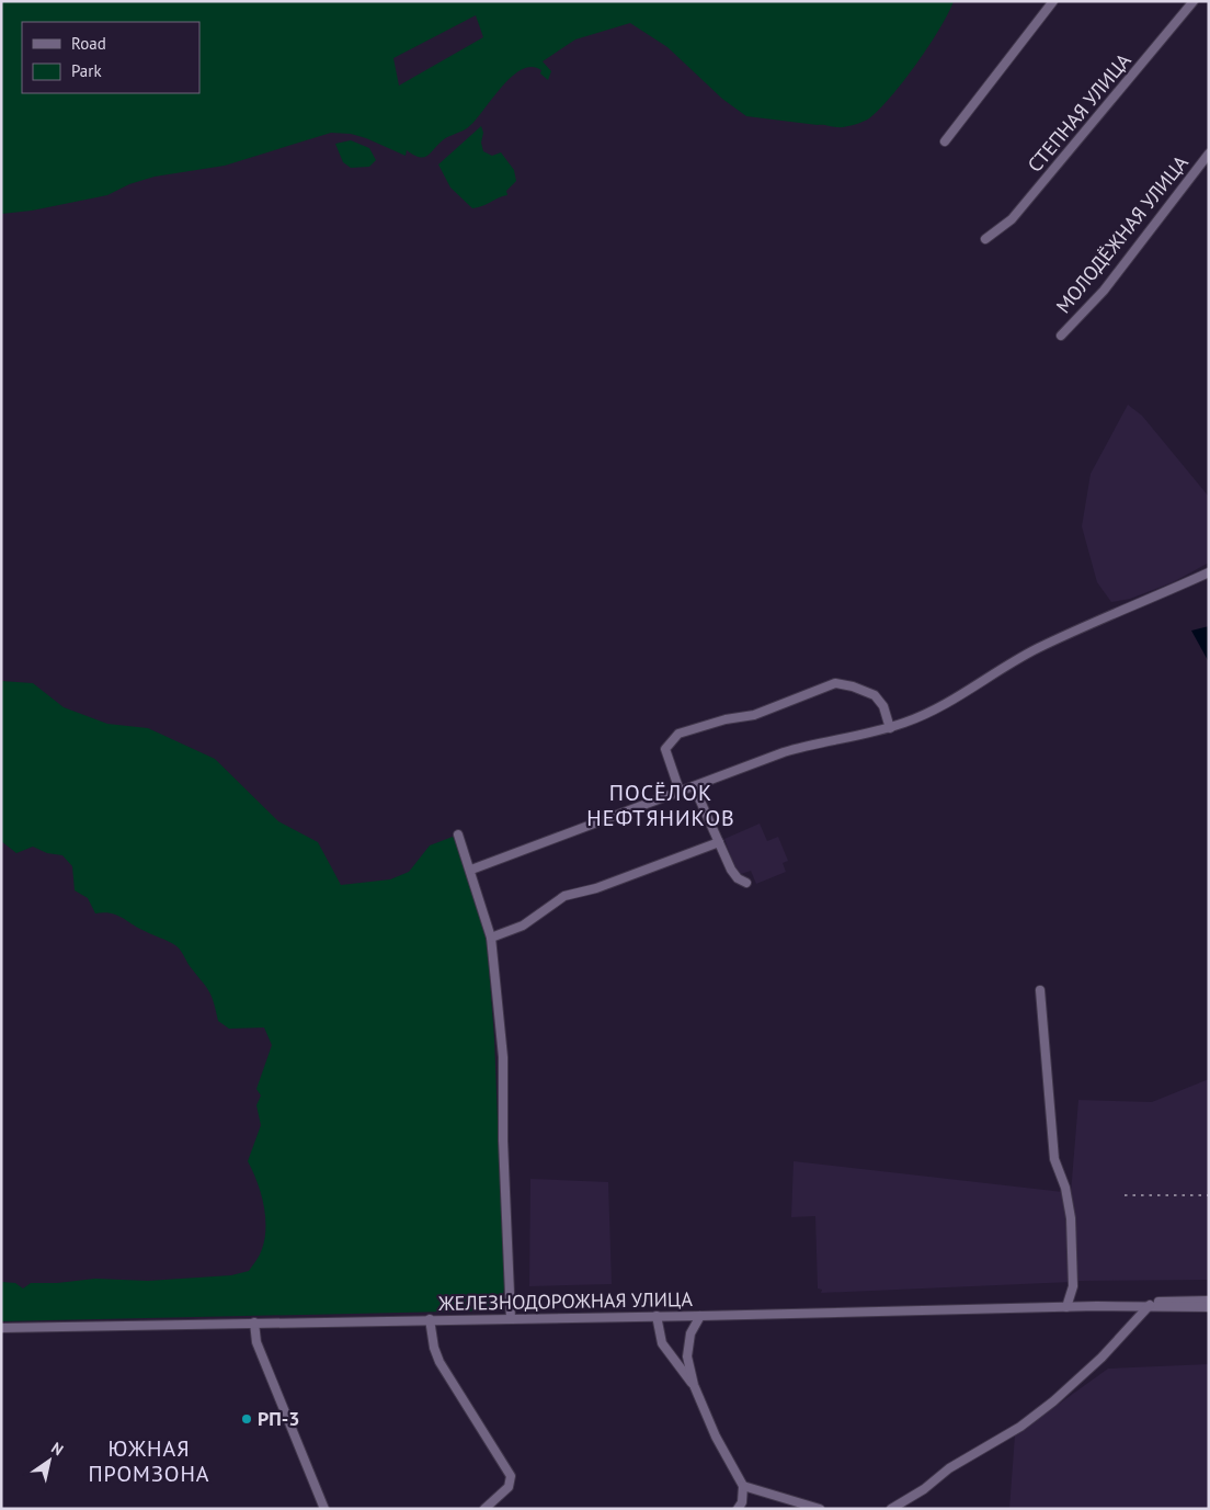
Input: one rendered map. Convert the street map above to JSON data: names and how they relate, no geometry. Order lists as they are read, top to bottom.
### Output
{
  "streets": {
    "street": ["СТЕПНАЯ УЛИЦА", "МОЛОДЁЖНАЯ УЛИЦА", "ЖЕЛЕЗНОДОРОЖНАЯ УЛИЦА"]
  },
  "districts": ["ПОСЁЛОК НЕФТЯНИКОВ", "ЮЖНАЯ ПРОМЗОНА"],
  "places": ["РП-3"],
  "legend": ["Road", "Park"],
  "north": "top right"
}
